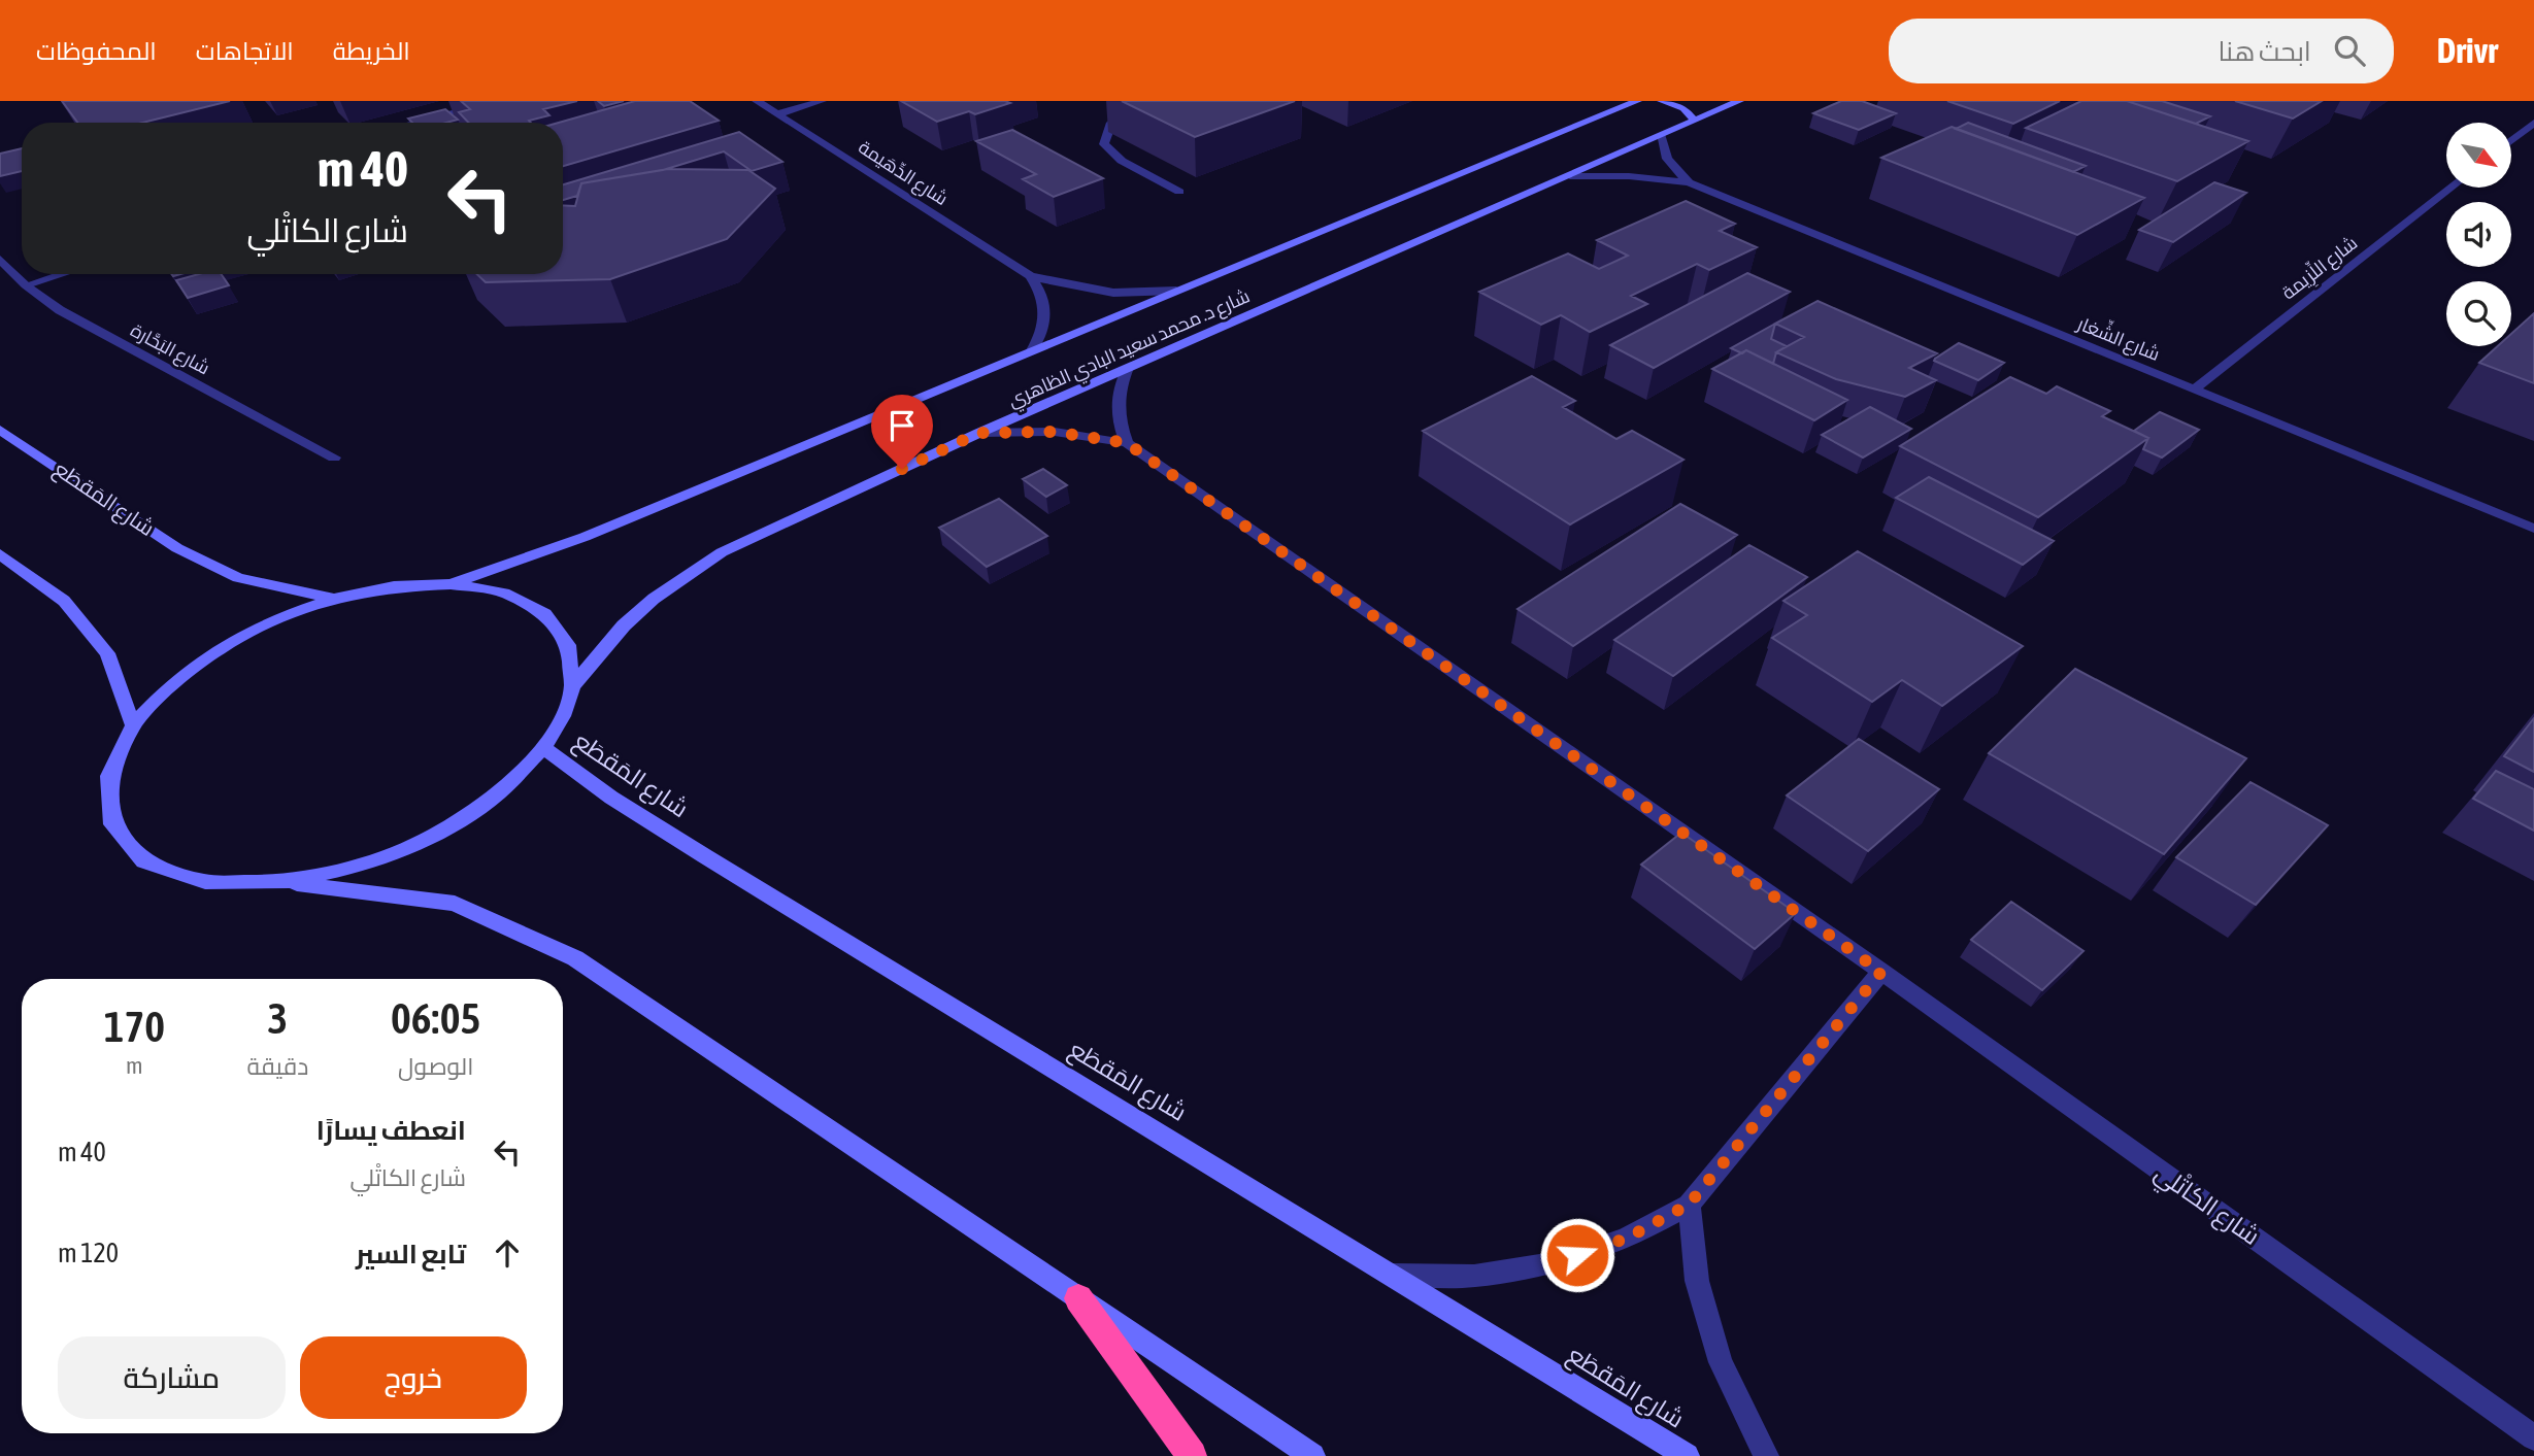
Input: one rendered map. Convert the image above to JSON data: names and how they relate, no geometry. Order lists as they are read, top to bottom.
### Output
{
  "streets": {
    "street": [
      "شارع الدِّهَيمة",
      "شارع اللِّزِيمة",
      "شارع الشِّغار",
      "شارع د. محمد سعيد البادي الظاهري",
      "شارع البَحَّارة",
      "شارع المَقطَع",
      "شارع الكاتْلي"
    ]
  },
  "crossings": [
    ["شارع الدِّهَيمة", "شارع د. محمد سعيد البادي الظاهري"],
    ["شارع اللِّزِيمة", "شارع الشِّغار"],
    ["شارع الشِّغار", "شارع د. محمد سعيد البادي الظاهري"],
    ["شارع د. محمد سعيد البادي الظاهري", "شارع الكاتْلي"]
  ],
  "north": "bottom right",
  "page": {
    "header": "Drivr",
    "search": "ابحث هنا",
    "nav": ["الخريطة", "الاتجاهات", "المحفوظات"],
    "turn": ["40 m", "شارع الكاتْلي"],
    "eta": [
      "06:05",
      "الوصول",
      "3",
      "دقيقة",
      "170",
      "m"
    ],
    "list": [
      {
        "name": "انعطف يسارًا",
        "note": "شارع الكاتْلي",
        "value": "40 m"
      },
      {
        "name": "تابع السير",
        "value": "120 m"
      }
    ],
    "buttons": ["خروج", "مشاركة"]
  }
}
